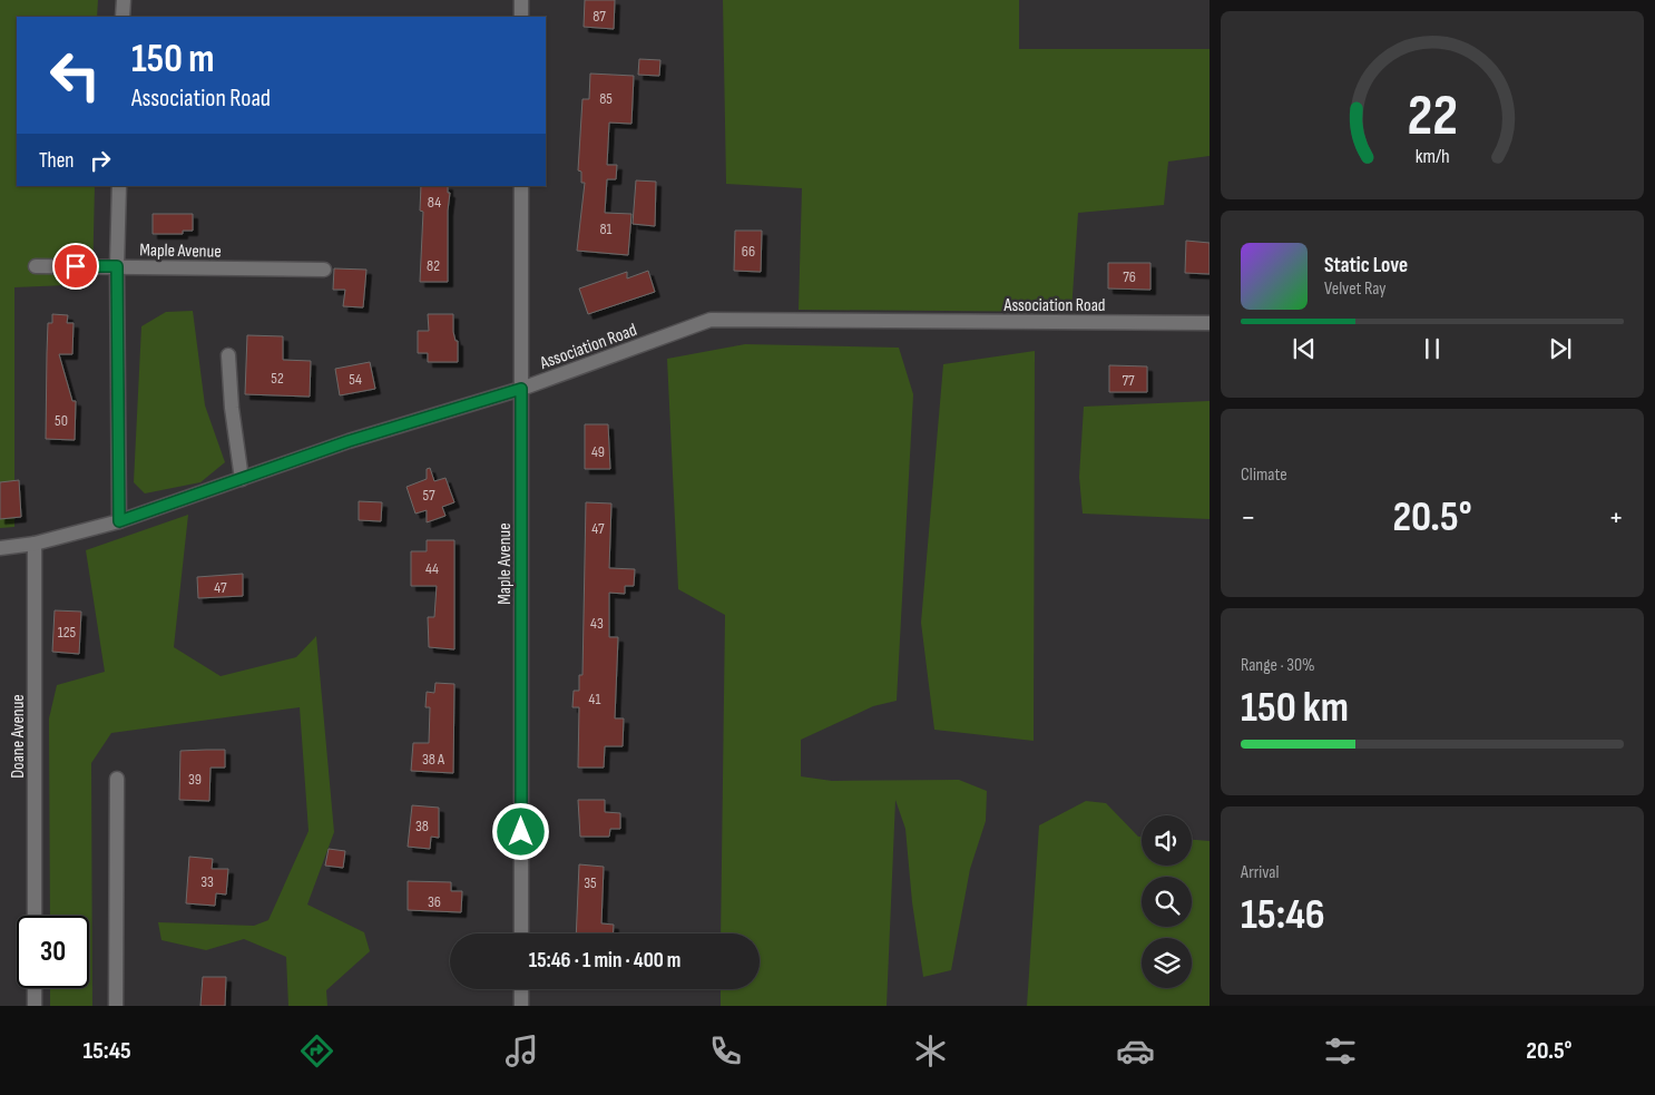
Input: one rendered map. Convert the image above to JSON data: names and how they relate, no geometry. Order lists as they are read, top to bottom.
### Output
{
  "streets": {
    "street": ["Maple Avenue", "Association Road", "Doane Avenue"]
  },
  "crossings": [
    ["Maple Avenue", "Association Road"],
    ["Association Road", "Doane Avenue"]
  ],
  "house_numbers": [
    "87",
    "85",
    "84",
    "81",
    "66",
    "82",
    "76",
    "52",
    "54",
    "77",
    "50",
    "49",
    "57",
    "47",
    "44",
    "47",
    "43",
    "125",
    "41",
    "38 A",
    "39",
    "38",
    "33",
    "35",
    "36"
  ],
  "page": {
    "turn": ["150 m", "Association Road"],
    "then": "Then",
    "song": ["Static Love", "Velvet Ray"],
    "tile": [
      "Climate",
      ["Range · 30%", "150 km"],
      ["Arrival", "15:46"]
    ],
    "heat": ["−", "20.5°", "+"],
    "limit": "30",
    "trip": "15:46 · 1 min · 400 m",
    "tabs": ["15:45", "20.5°"],
    "gauge": ["22", "km/h"]
  }
}
